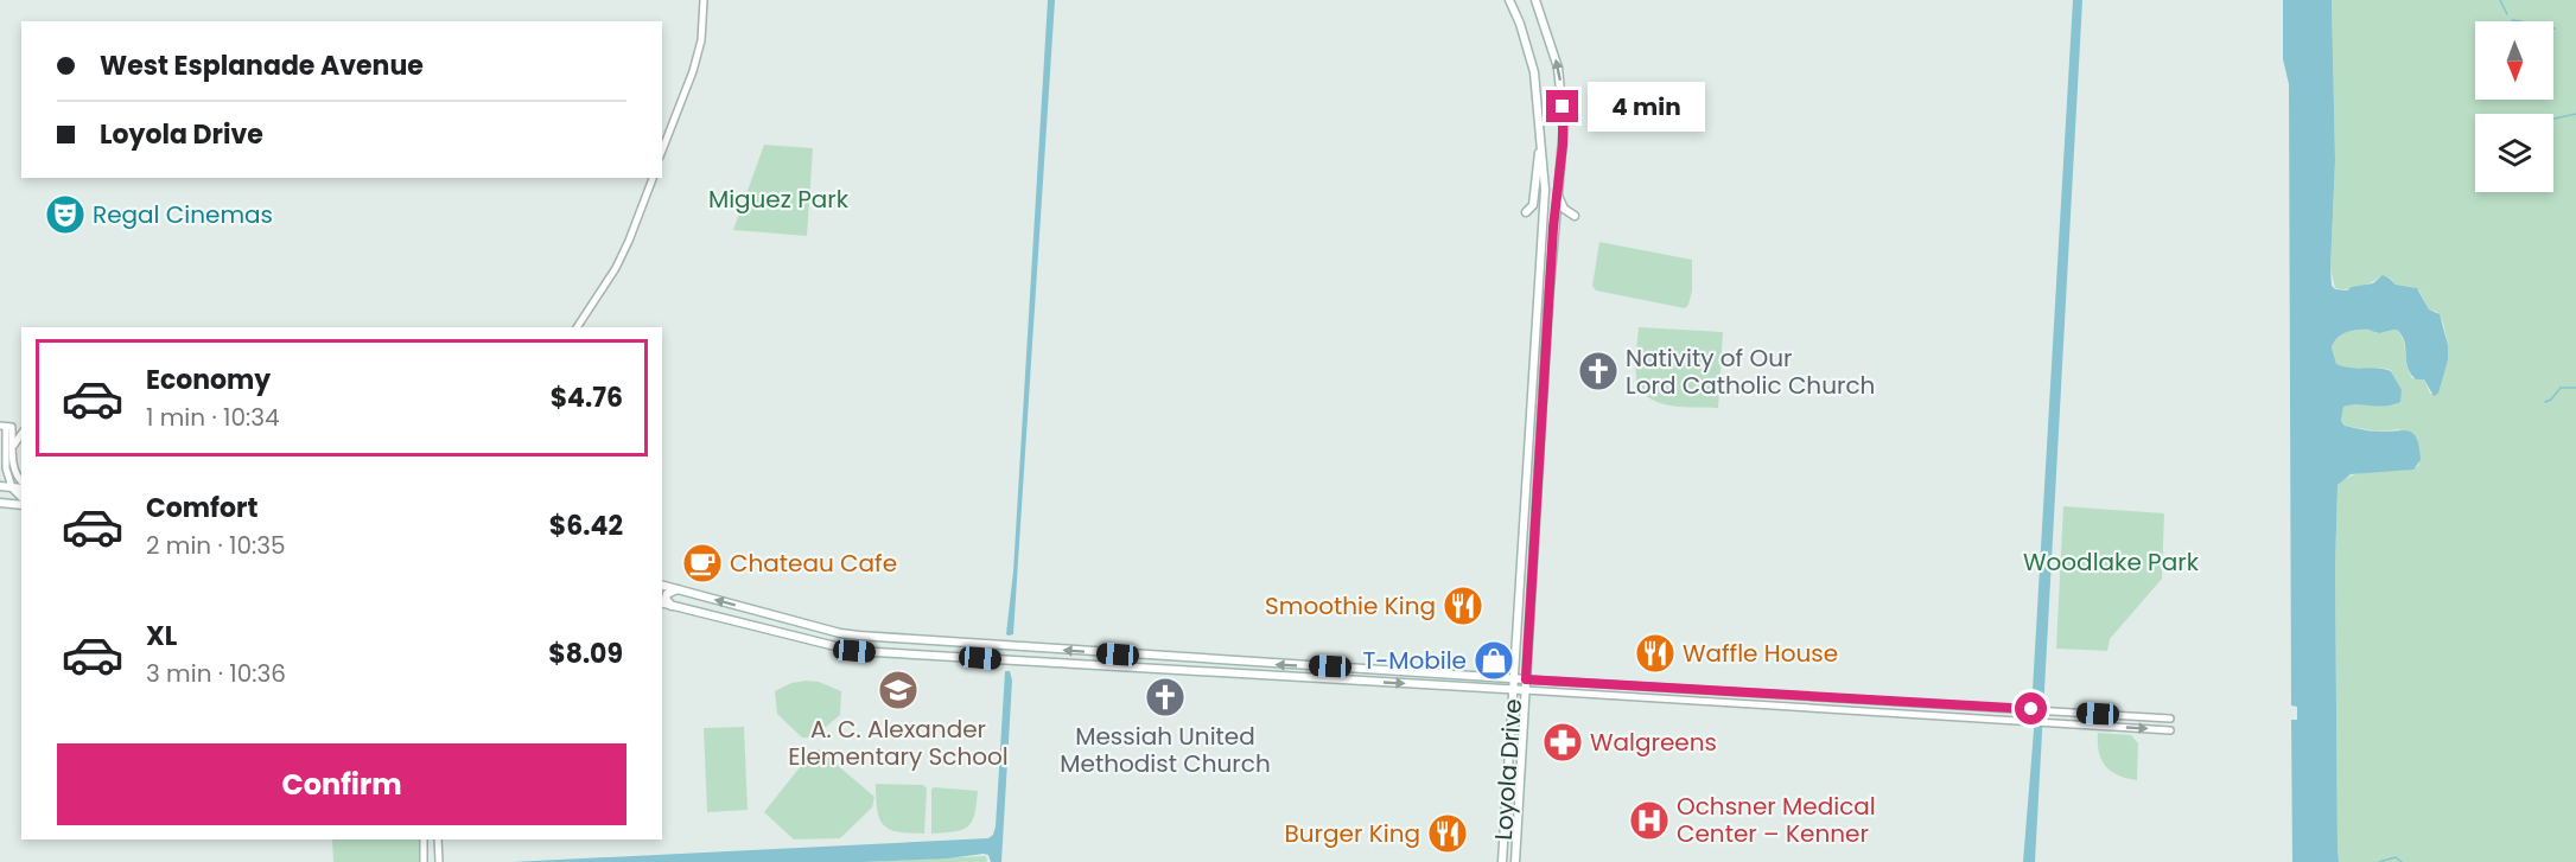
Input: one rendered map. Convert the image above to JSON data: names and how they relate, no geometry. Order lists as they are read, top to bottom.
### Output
{
  "streets": {
    "main road": ["Loyola Drive"]
  },
  "parks": ["Miguez Park", "Woodlake Park"],
  "places": {
    "theatre": ["Regal Cinemas"],
    "church": ["Nativity of Our Lord Catholic Church", "Messiah United Methodist Church"],
    "cafe": ["Chateau Cafe"],
    "restaurant": ["Smoothie King", "Waffle House", "Burger King"],
    "shop": ["T-Mobile"],
    "school or university": ["A. C. Alexander Elementary School"],
    "pharmacy": ["Walgreens"],
    "hospital": ["Ochsner Medical Center – Kenner"]
  },
  "north": "bottom",
  "page": {
    "banner": ["West Esplanade Avenue", "Loyola Drive"],
    "bubble": "4 min",
    "list": [
      {
        "name": "Economy",
        "note": "1 min · 10:34",
        "value": "$4.76"
      },
      {
        "name": "Comfort",
        "note": "2 min · 10:35",
        "value": "$6.42"
      },
      {
        "name": "XL",
        "note": "3 min · 10:36",
        "value": "$8.09"
      }
    ],
    "buttons": "Confirm"
  }
}
